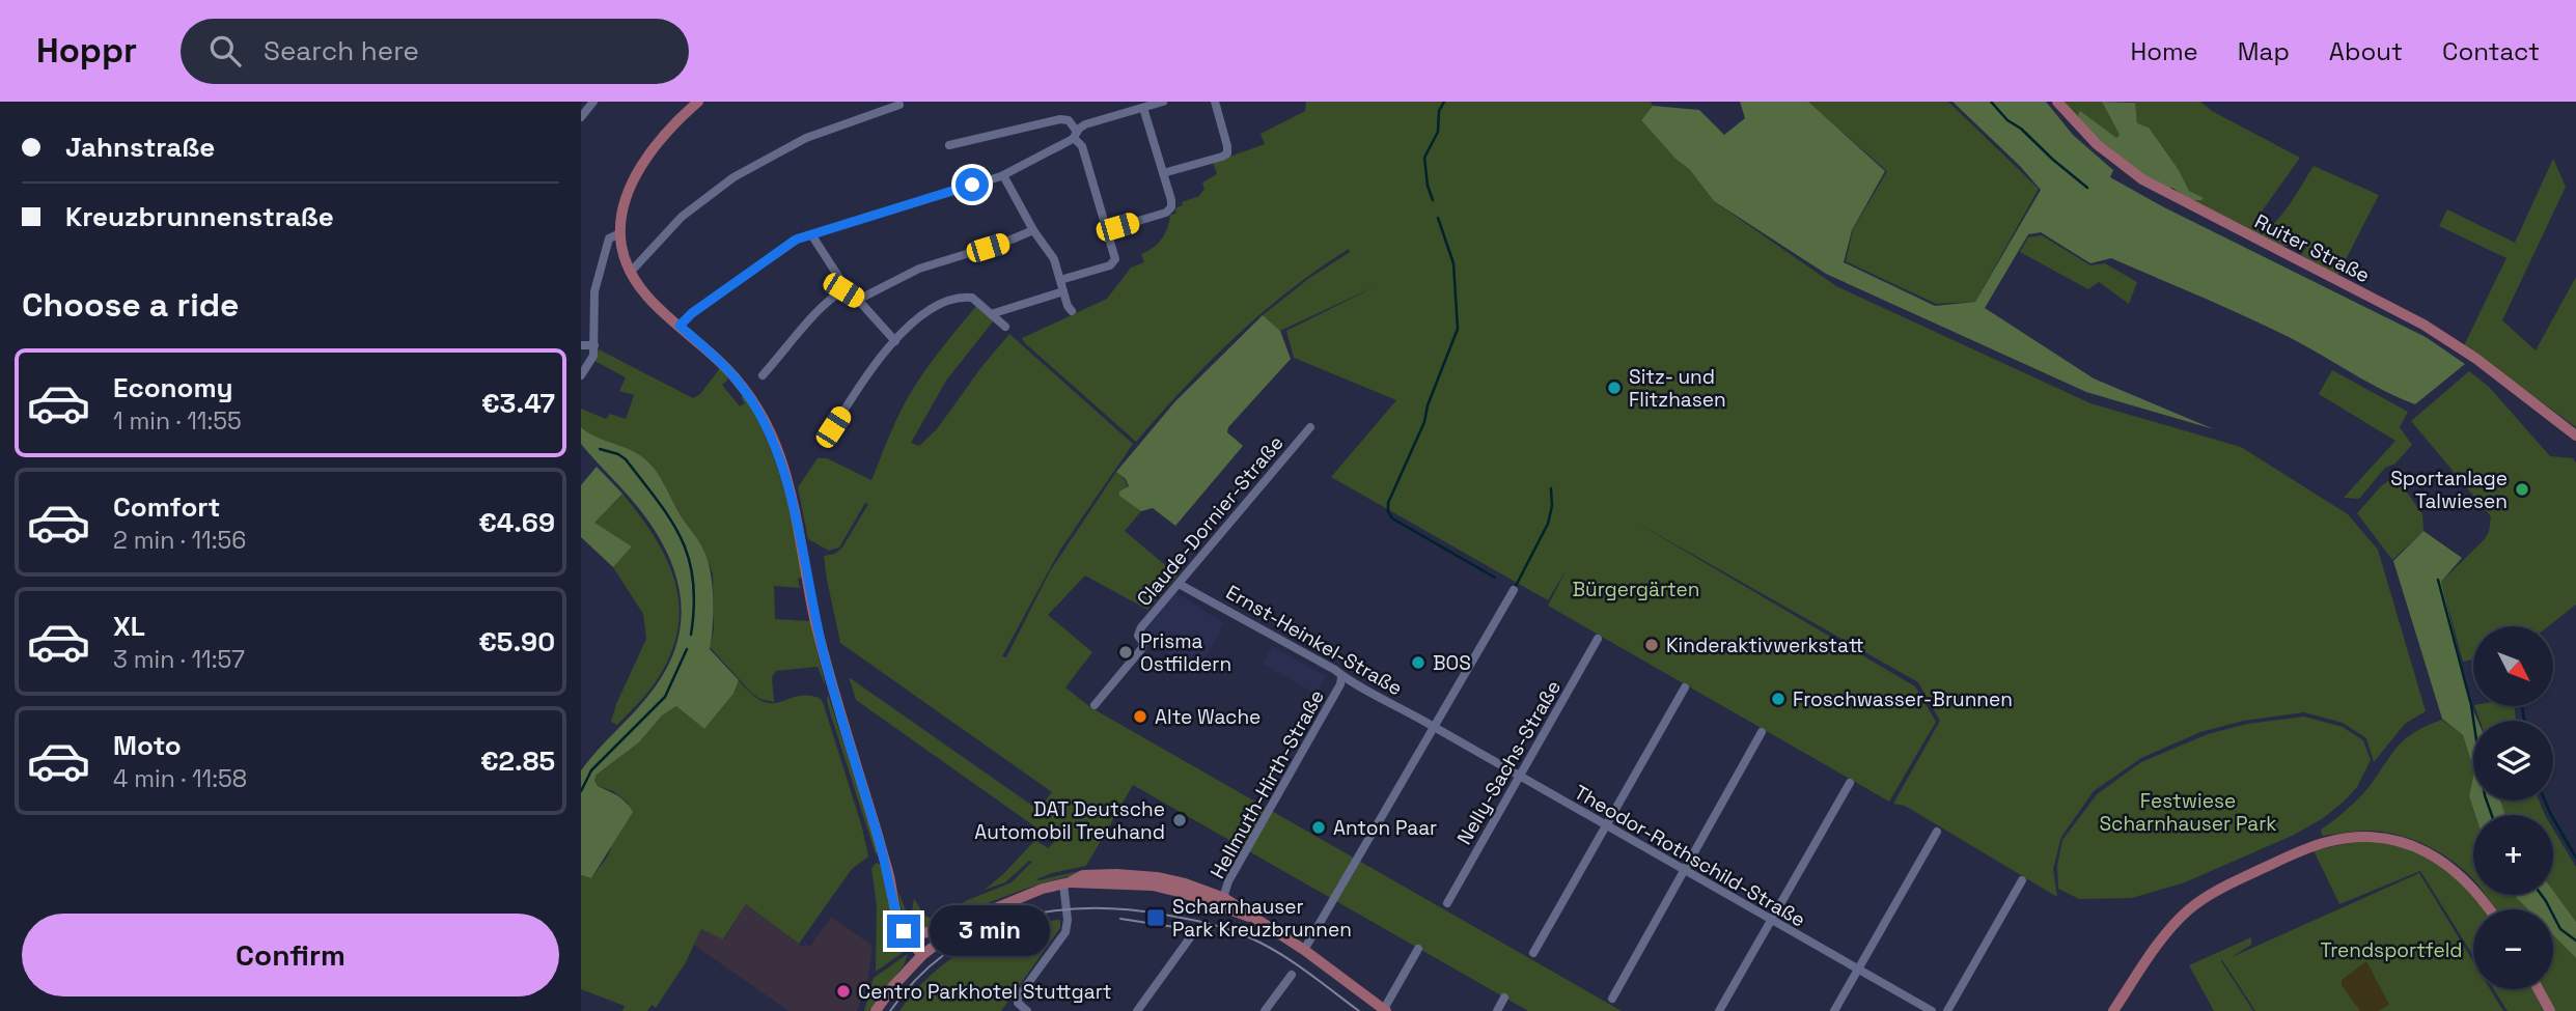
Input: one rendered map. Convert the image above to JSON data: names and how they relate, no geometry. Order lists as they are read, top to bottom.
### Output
{
  "streets": {
    "main road": ["Ruiter Straße"],
    "street": [
      "Claude-Dornier-Straße",
      "Ernst-Heinkel-Straße",
      "Nelly-Sachs-Straße",
      "Hellmuth-Hirth-Straße",
      "Theodor-Rothschild-Straße"
    ]
  },
  "crossings": [
    ["Claude-Dornier-Straße", "Ernst-Heinkel-Straße"],
    ["Ernst-Heinkel-Straße", "Hellmuth-Hirth-Straße"],
    ["Ernst-Heinkel-Straße", "Theodor-Rothschild-Straße"],
    ["Nelly-Sachs-Straße", "Theodor-Rothschild-Straße"]
  ],
  "parks": ["Bürgergärten", "Festwiese Scharnhauser Park", "Trendsportfeld"],
  "places": {
    "other": [
      "Sitz- und Flitzhasen",
      "Sportanlage Talwiesen",
      "Kinderaktivwerkstatt",
      "Prisma Ostfildern",
      "BOS",
      "Froschwasser-Brunnen",
      "Alte Wache",
      "DAT Deutsche Automobil Treuhand",
      "Anton Paar",
      "Centro Parkhotel Stuttgart"
    ],
    "transit": ["Scharnhauser Park Kreuzbrunnen"]
  },
  "north": "bottom right",
  "page": {
    "header": "Hoppr",
    "search": "Search here",
    "nav": [
      "Home",
      "Map",
      "About",
      "Contact"
    ],
    "banner": ["Jahnstraße", "Kreuzbrunnenstraße"],
    "heading": "Choose a ride",
    "list": [
      {
        "name": "Economy",
        "note": "1 min · 11:55",
        "value": "€3.47"
      },
      {
        "name": "Comfort",
        "note": "2 min · 11:56",
        "value": "€4.69"
      },
      {
        "name": "XL",
        "note": "3 min · 11:57",
        "value": "€5.90"
      },
      {
        "name": "Moto",
        "note": "4 min · 11:58",
        "value": "€2.85"
      }
    ],
    "map_buttons": ["+", "−"],
    "buttons": "Confirm",
    "bubble": "3 min"
  }
}
